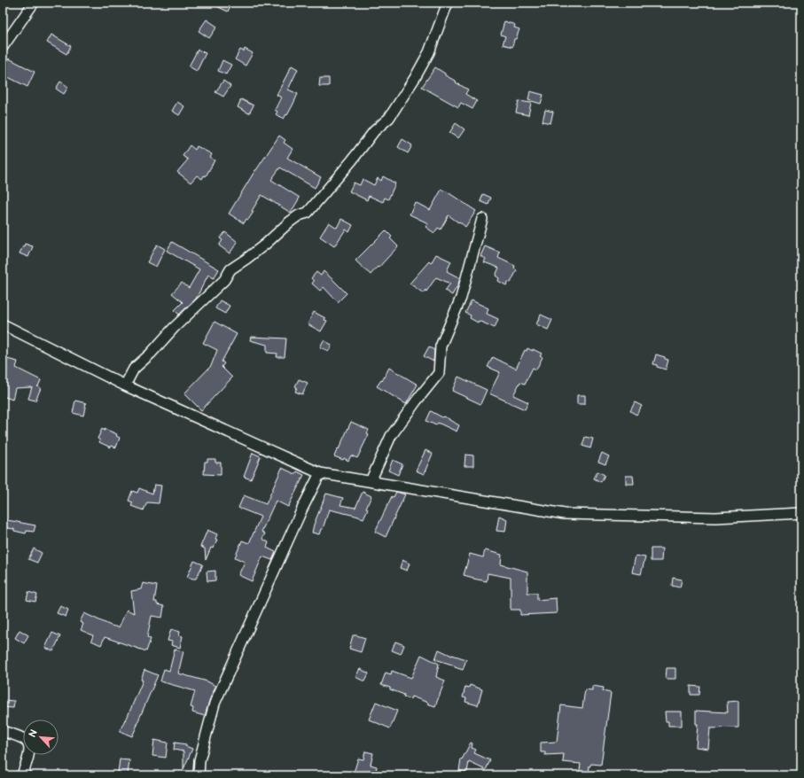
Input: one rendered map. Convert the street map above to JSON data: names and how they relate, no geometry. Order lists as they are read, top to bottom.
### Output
{
  "north": "top left"
}
